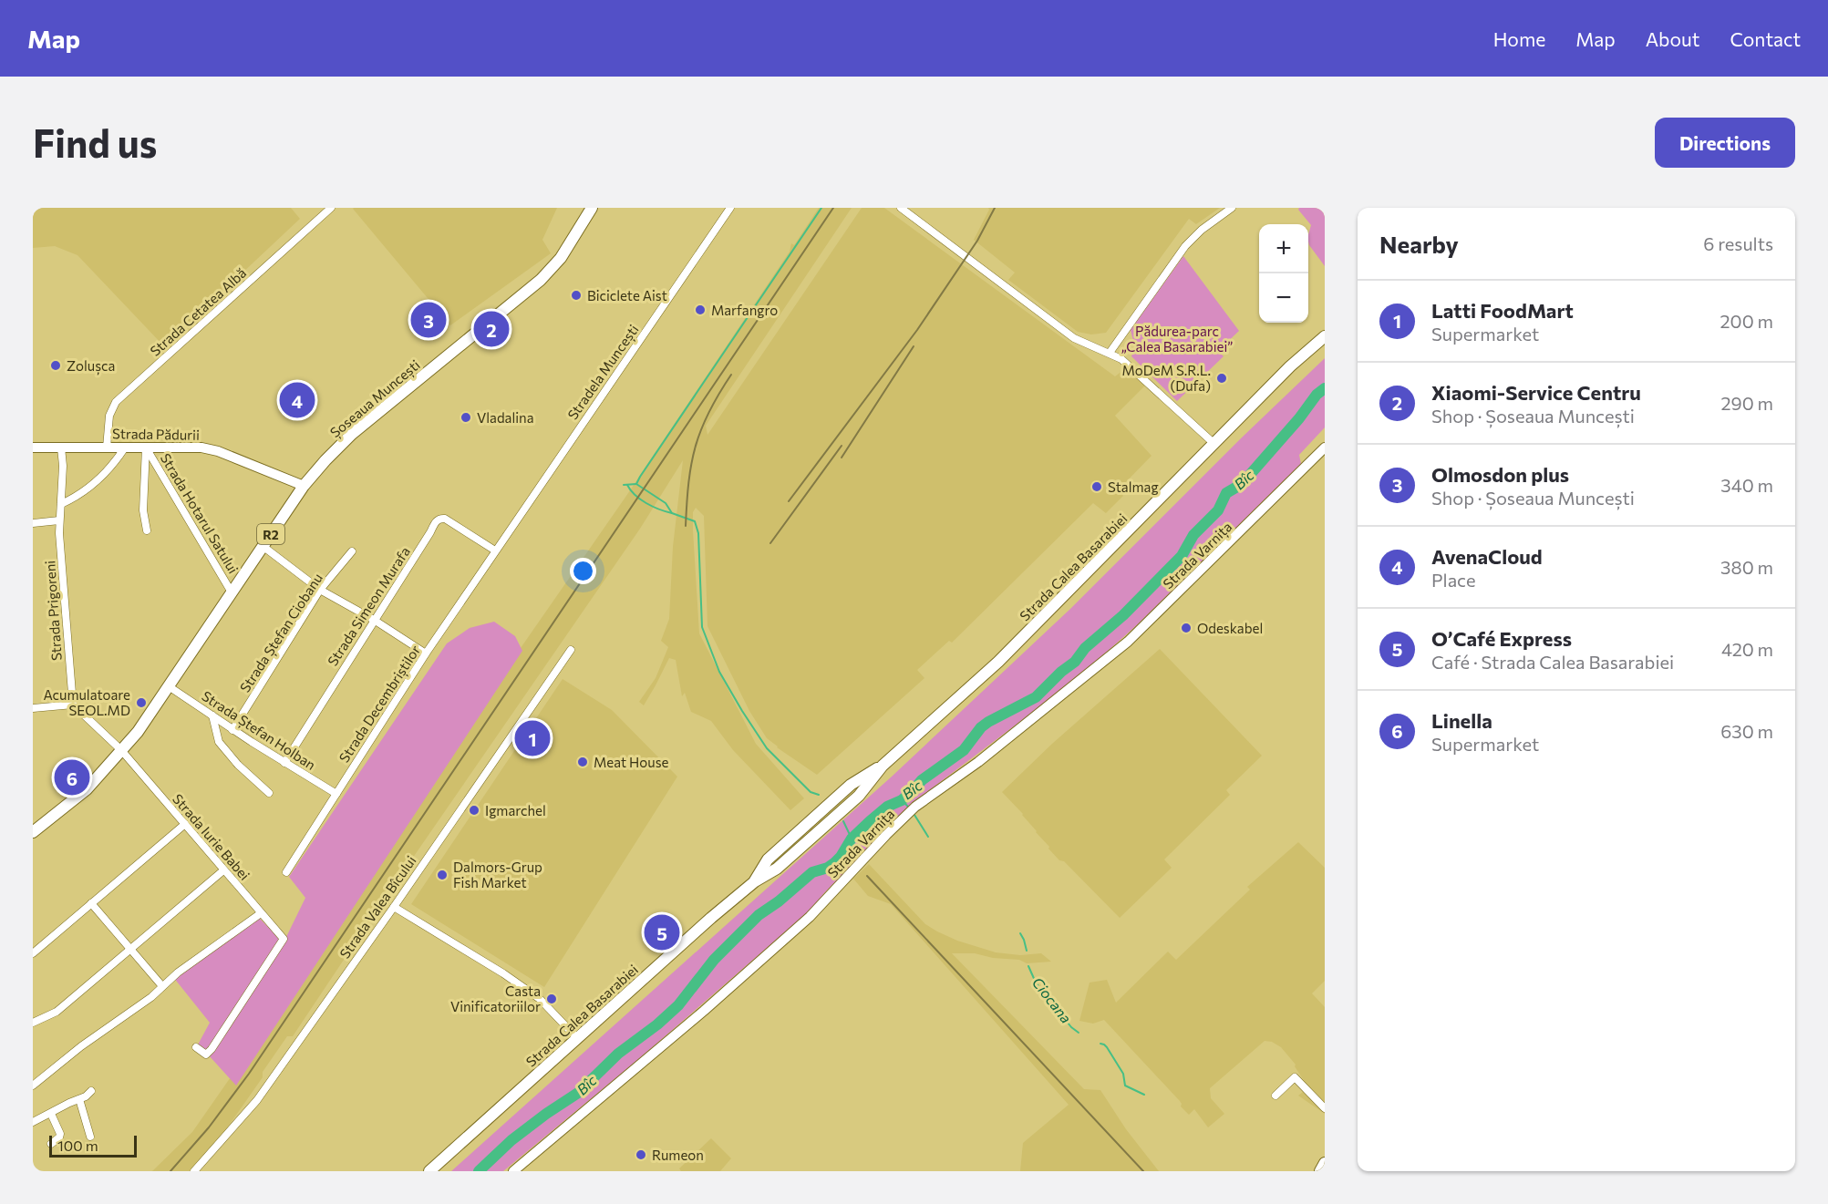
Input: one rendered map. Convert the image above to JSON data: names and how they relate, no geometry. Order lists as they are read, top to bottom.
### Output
{
  "streets": {
    "main road": ["Șoseaua Muncești", "R2", "Strada Calea Basarabiei"],
    "street": [
      "Strada Cetatea Albă",
      "Stradela Muncești",
      "Strada Pădurii",
      "Strada Hotarul Satului",
      "Strada Varnița",
      "Strada Simeon Murafa",
      "Strada Prigoreni",
      "Strada Ștefan Ciobanu",
      "Strada Decembriștilor",
      "Strada Ștefan Holban",
      "Strada Iurie Babei",
      "Strada Valea Bîcului"
    ]
  },
  "crossings": [
    ["Strada Cetatea Albă", "Strada Pădurii"],
    ["Stradela Muncești", "Strada Simeon Murafa"],
    ["Stradela Muncești", "Strada Decembriștilor"],
    ["Șoseaua Muncești", "Strada Pădurii"],
    ["Șoseaua Muncești", "Strada Hotarul Satului"],
    ["Șoseaua Muncești", "Strada Ștefan Holban"],
    ["Șoseaua Muncești", "Strada Iurie Babei"],
    ["Strada Pădurii", "Strada Hotarul Satului"],
    ["Strada Pădurii", "Strada Prigoreni"],
    ["Strada Simeon Murafa", "Strada Decembriștilor"],
    ["Strada Simeon Murafa", "Strada Ștefan Holban"],
    ["Strada Ștefan Ciobanu", "Strada Ștefan Holban"],
    ["Strada Decembriștilor", "Strada Ștefan Holban"]
  ],
  "water": ["Bîc", "Ciocana"],
  "parks": ["Pădurea-parc „Calea Basarabiei”"],
  "places": [
    "Biciclete Aist",
    "Marfangro",
    "Zolușca",
    "MoDeM S.R.L. (Dufa)",
    "Vladalina",
    "Stalmag",
    "Odeskabel",
    "Acumulatoare SEOL.MD",
    "Meat House",
    "Igmarchel",
    "Dalmors-Grup Fish Market",
    "Casta Vinificatoriilor",
    "Rumeon"
  ],
  "scale_bar": "100 m",
  "page": {
    "header": "Map",
    "nav": [
      "Home",
      "Map",
      "About",
      "Contact"
    ],
    "buttons": "Directions",
    "title": "Find us",
    "heading": ["Nearby", "6 results"],
    "map_buttons": ["+", "−"],
    "list": [
      {
        "mark": "1",
        "name": "Latti FoodMart",
        "note": "Supermarket",
        "value": "200 m"
      },
      {
        "mark": "2",
        "name": "Xiaomi-Service Centru",
        "note": "Shop · Șoseaua Muncești",
        "value": "290 m"
      },
      {
        "mark": "3",
        "name": "Olmosdon plus",
        "note": "Shop · Șoseaua Muncești",
        "value": "340 m"
      },
      {
        "mark": "4",
        "name": "AvenaCloud",
        "note": "Place",
        "value": "380 m"
      },
      {
        "mark": "5",
        "name": "O’Café Express",
        "note": "Café · Strada Calea Basarabiei",
        "value": "420 m"
      },
      {
        "mark": "6",
        "name": "Linella",
        "note": "Supermarket",
        "value": "630 m"
      }
    ],
    "pins": [
      "3",
      "2",
      "4",
      "1",
      "6",
      "5"
    ],
    "scale": "100 m"
  }
}
